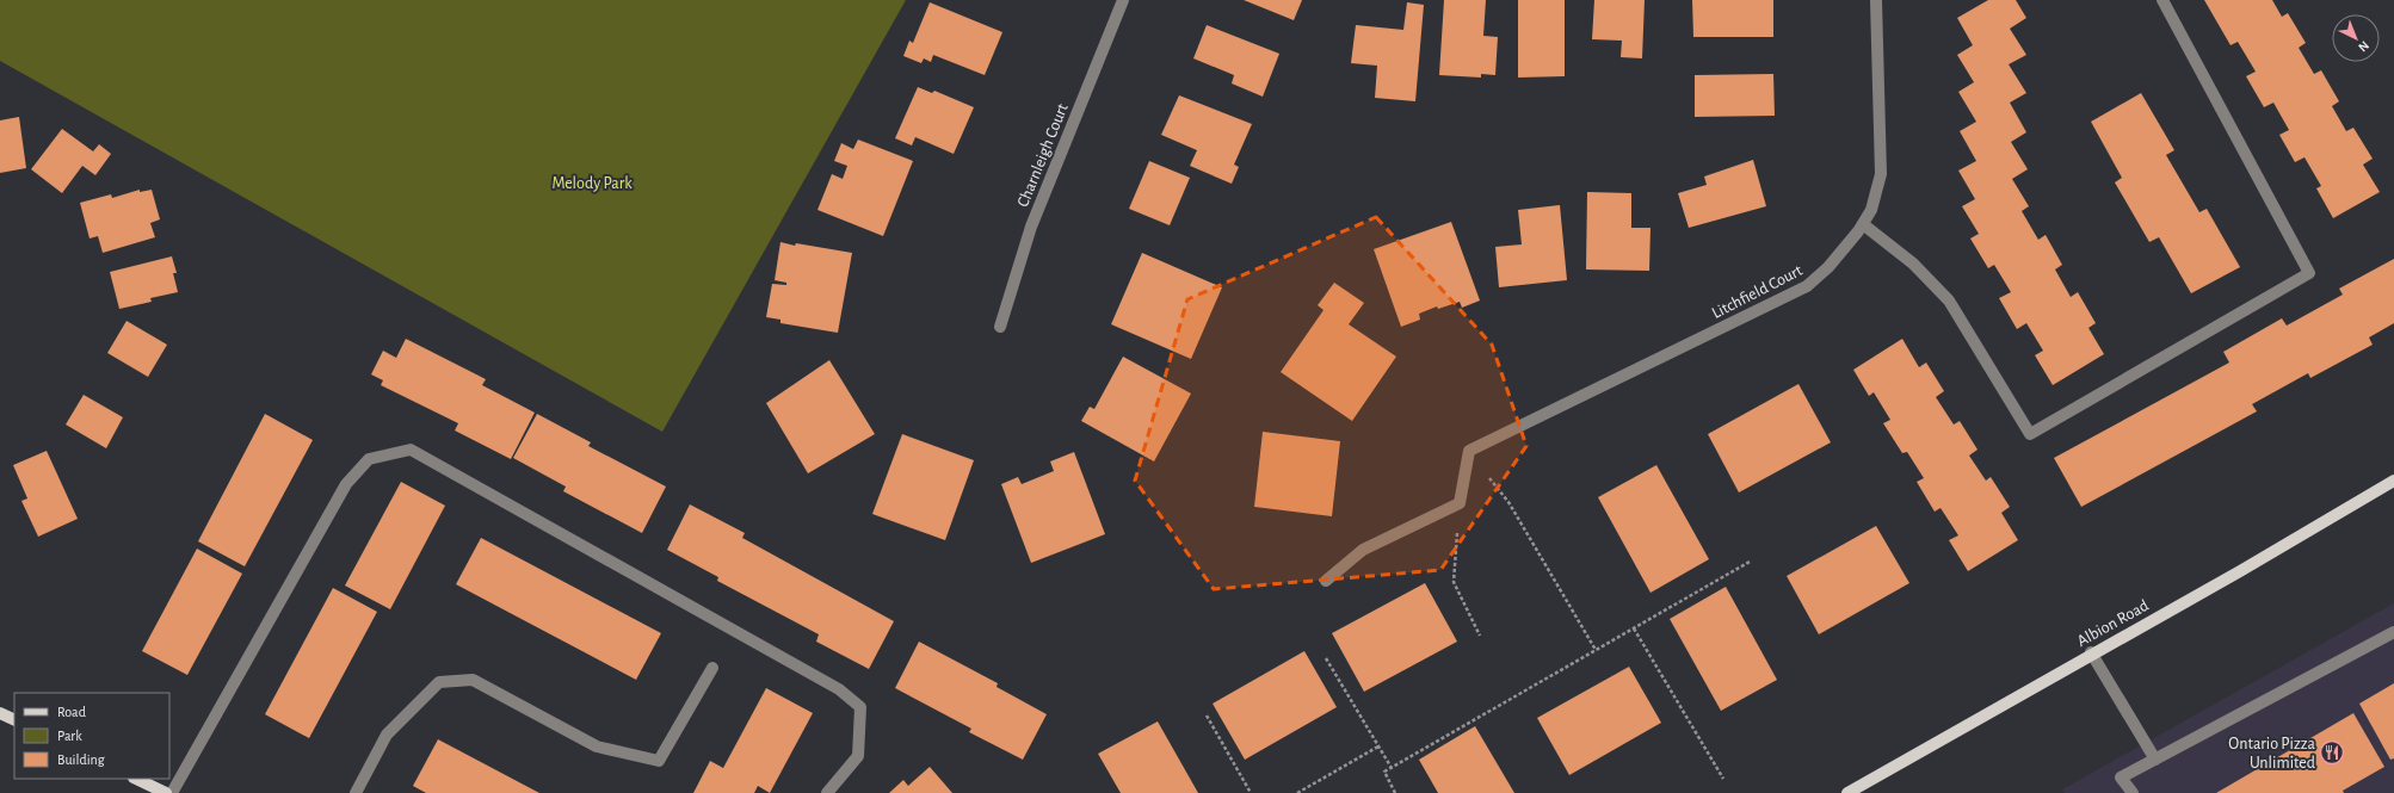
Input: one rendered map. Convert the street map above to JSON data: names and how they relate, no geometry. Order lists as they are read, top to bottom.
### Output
{
  "streets": {
    "main road": ["Albion Road"],
    "street": ["Charnleigh Court", "Litchfield Court"]
  },
  "parks": ["Melody Park"],
  "places": {
    "restaurant": ["Ontario Pizza Unlimited"]
  },
  "legend": ["Road", "Park", "Building"],
  "north": "bottom right"
}
